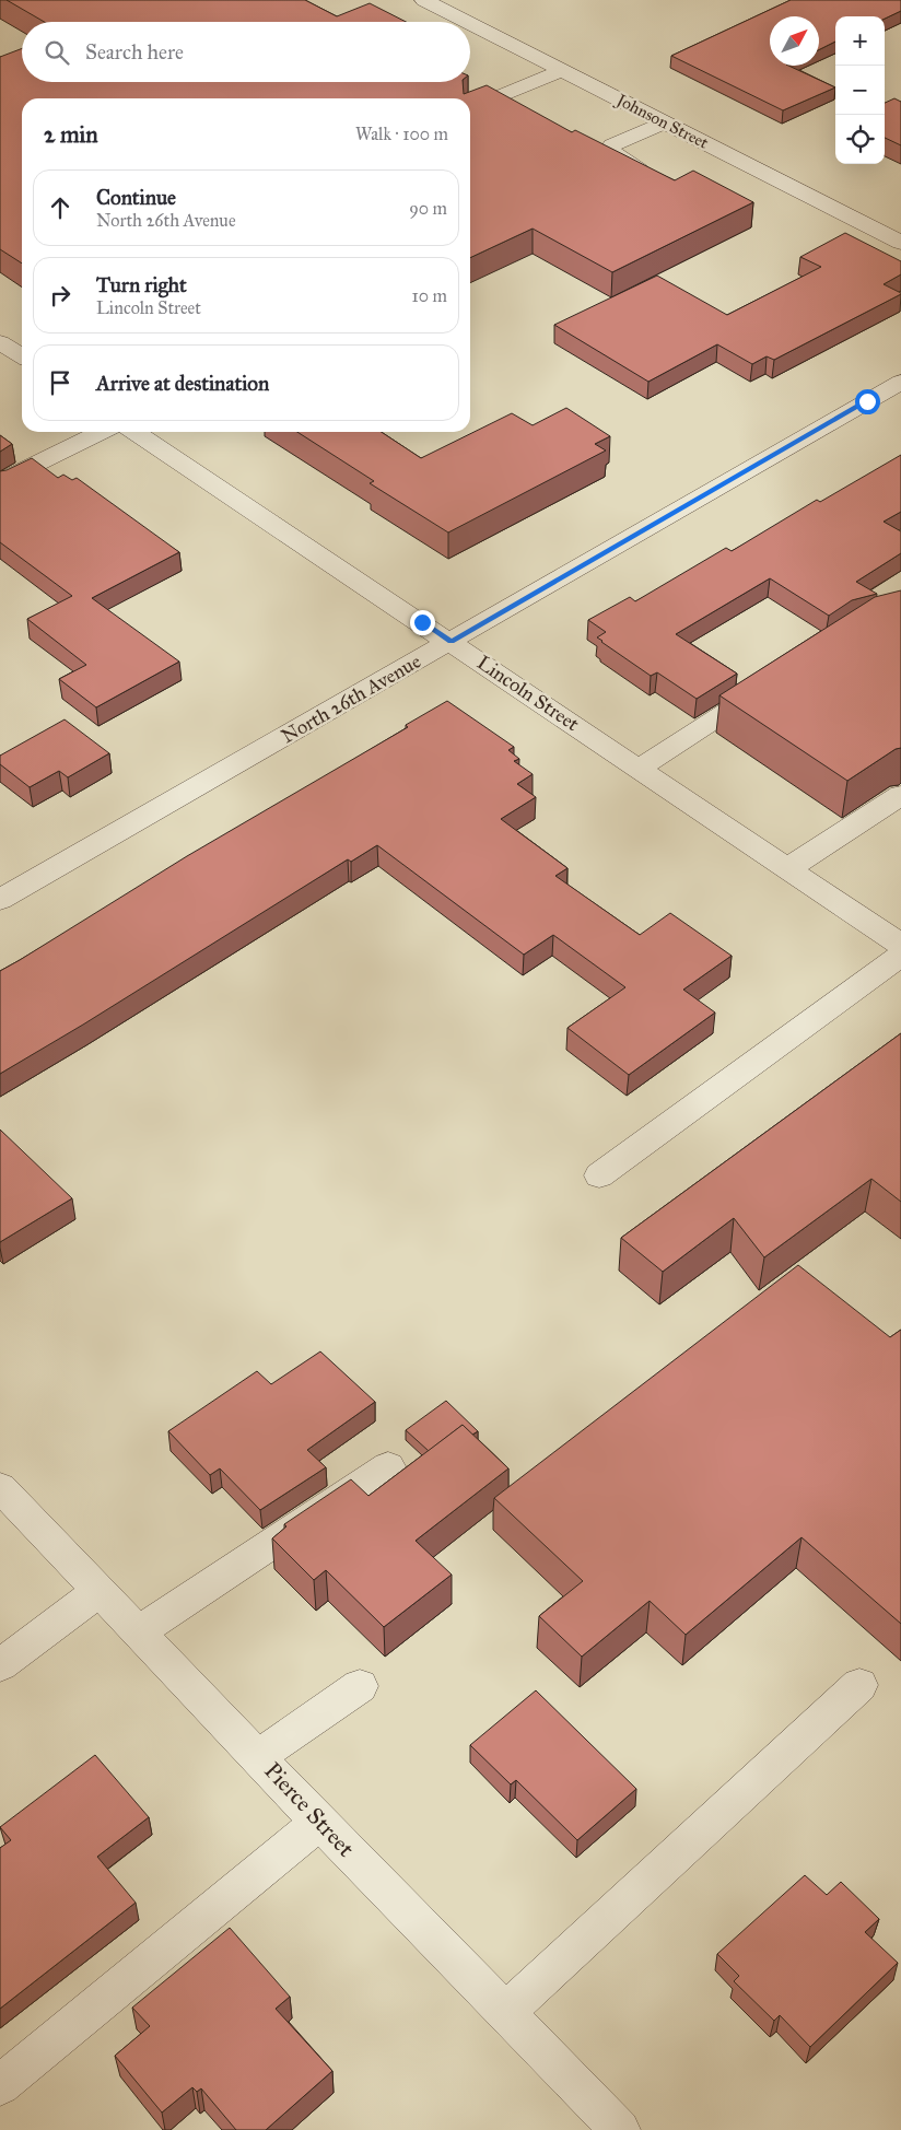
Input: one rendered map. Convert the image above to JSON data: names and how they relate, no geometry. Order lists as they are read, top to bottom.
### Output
{
  "streets": {
    "street": [
      "Johnson Street",
      "Lincoln Street",
      "North 26th Avenue",
      "Pierce Street"
    ]
  },
  "crossings": [
    ["Lincoln Street", "North 26th Avenue"]
  ],
  "north": "top right",
  "page": {
    "map_buttons": ["+", "−"],
    "search": "Search here",
    "heading": ["2 min", "Walk · 100 m"],
    "list": [
      ["Continue", "North 26th Avenue", "90 m"],
      ["Turn right", "Lincoln Street", "10 m"],
      "Arrive at destination"
    ]
  }
}
